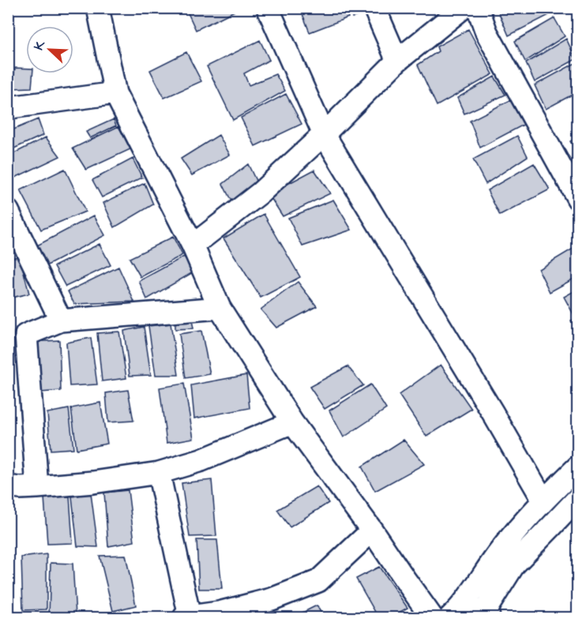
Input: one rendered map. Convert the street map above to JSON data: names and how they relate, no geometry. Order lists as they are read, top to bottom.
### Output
{
  "north": "top left"
}
